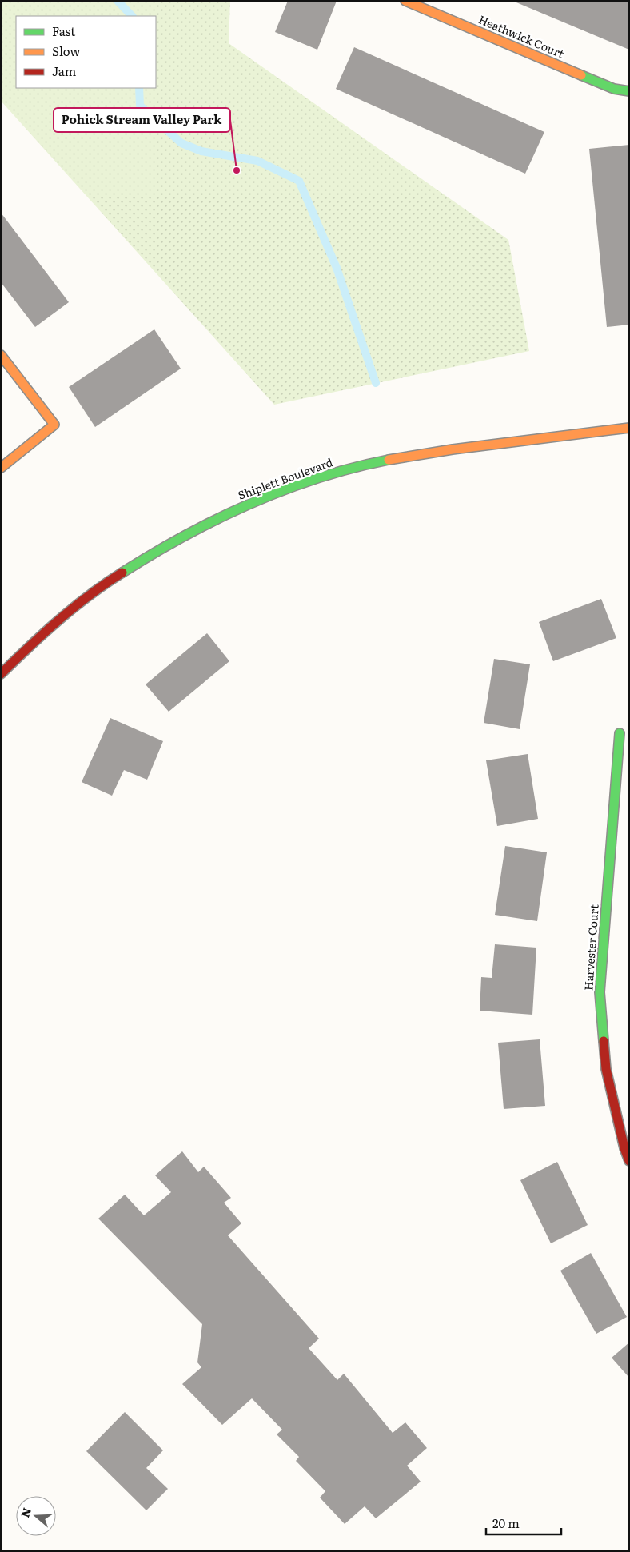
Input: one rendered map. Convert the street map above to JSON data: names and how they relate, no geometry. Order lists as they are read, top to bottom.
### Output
{
  "streets": {
    "street": ["Heathwick Court", "Shiplett Boulevard", "Harvester Court"]
  },
  "places": ["Pohick Stream Valley Park"],
  "legend": ["Fast", "Slow", "Jam"],
  "scale_bar": "20 m",
  "north": "left"
}
